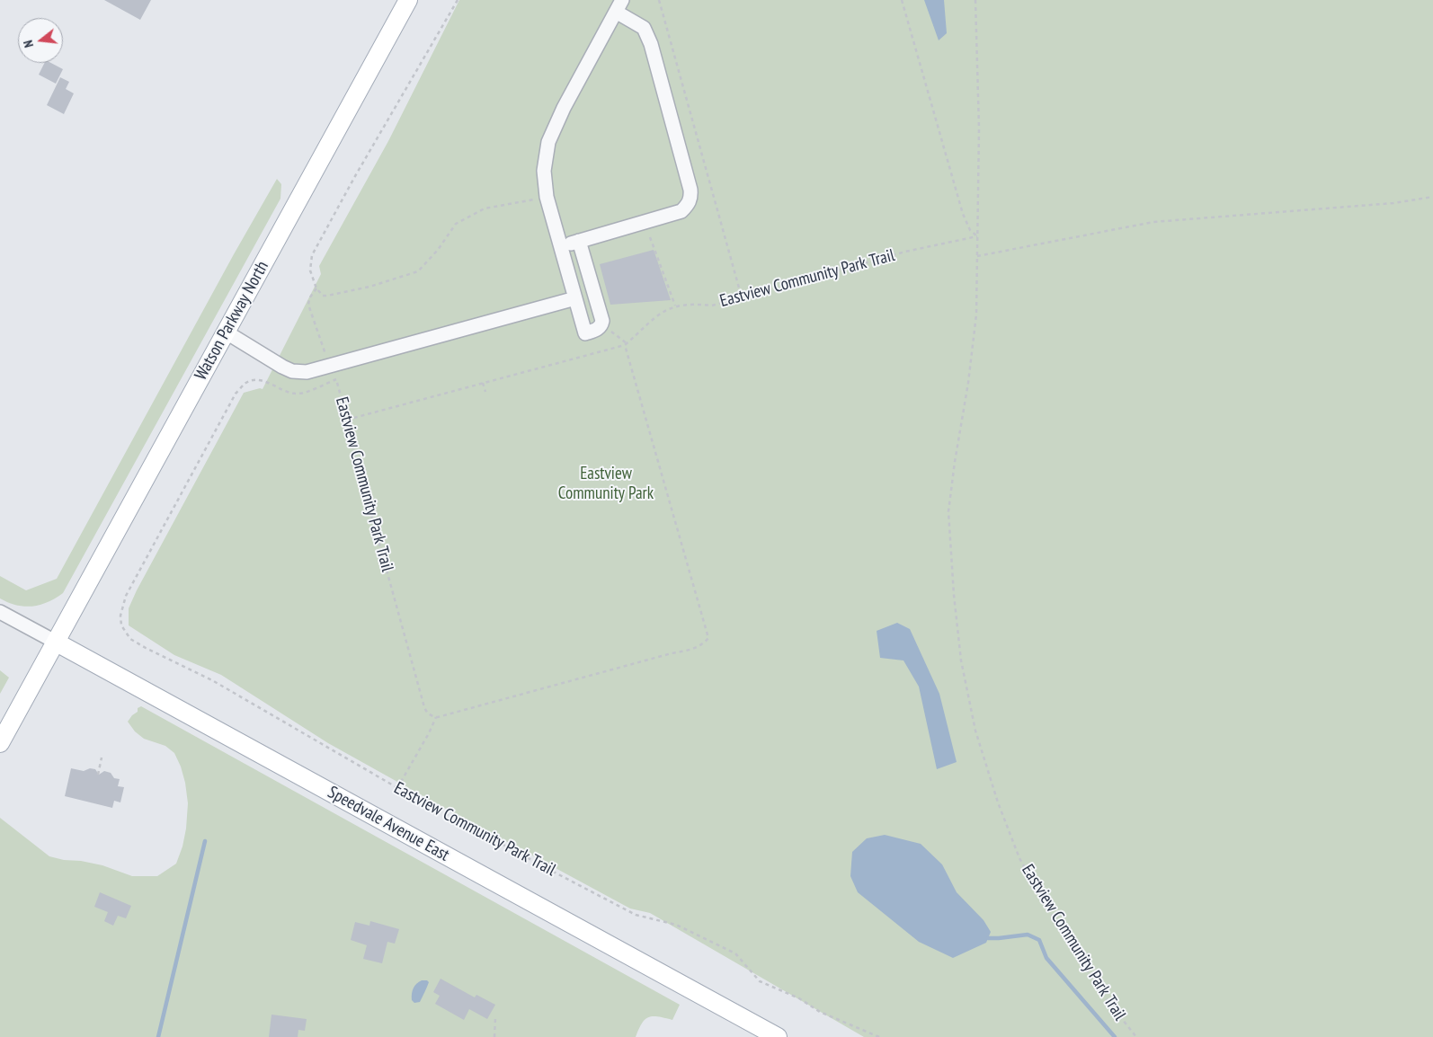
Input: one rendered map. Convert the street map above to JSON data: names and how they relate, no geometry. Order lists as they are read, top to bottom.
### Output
{
  "streets": {
    "main road": ["Watson Parkway North", "Speedvale Avenue East"],
    "path": ["Eastview Community Park Trail"]
  },
  "crossings": [
    ["Watson Parkway North", "Speedvale Avenue East"]
  ],
  "parks": ["Eastview Community Park"],
  "north": "left"
}
